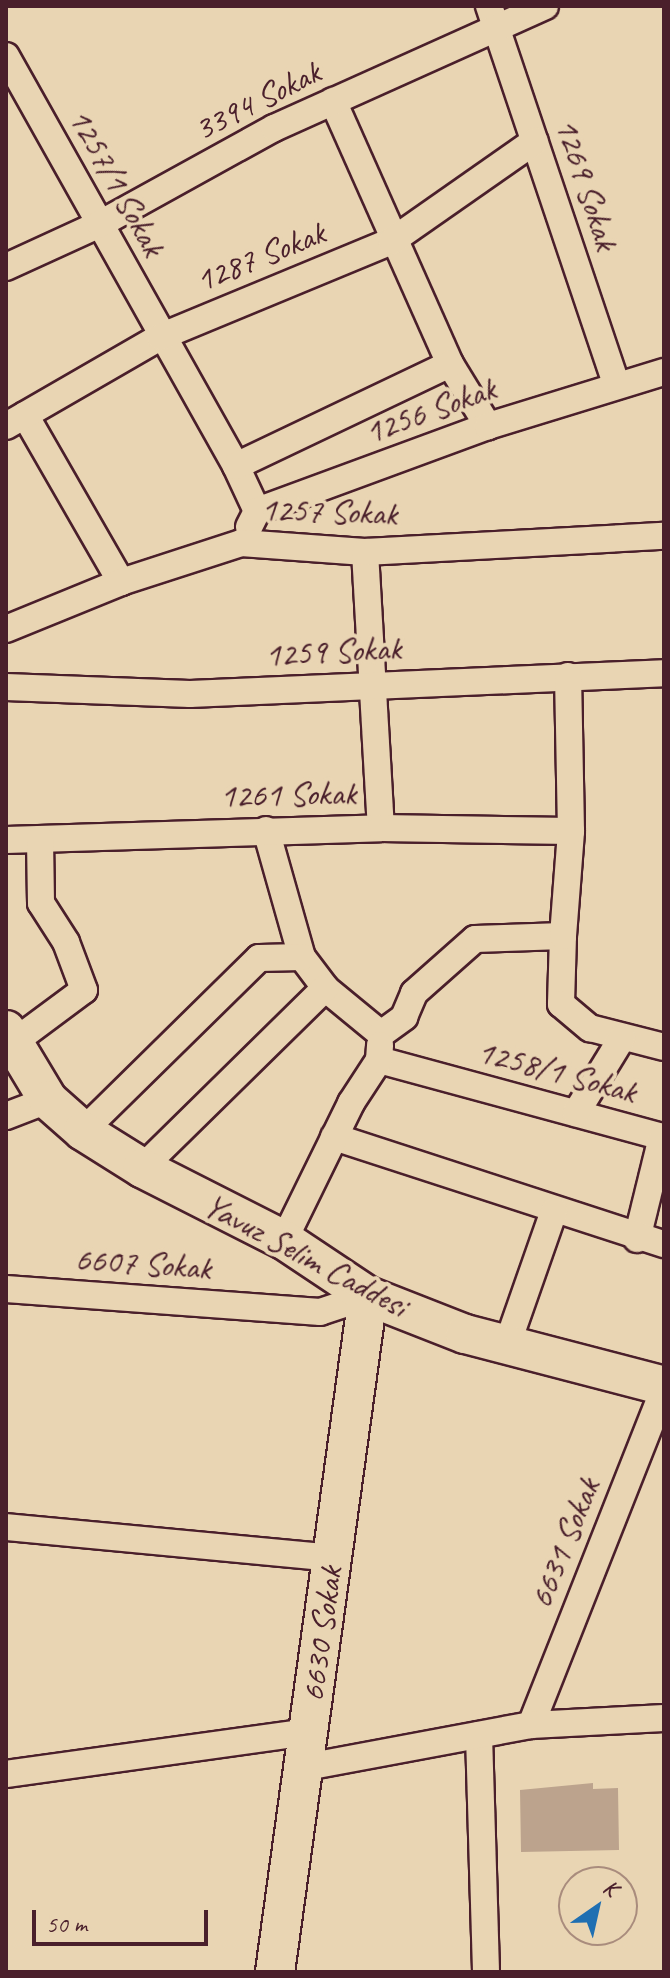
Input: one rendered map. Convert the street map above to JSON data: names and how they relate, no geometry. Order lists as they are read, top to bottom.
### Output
{
  "streets": {
    "street": [
      "3394 Sokak",
      "1257/1 Sokak",
      "1269 Sokak",
      "1287 Sokak",
      "1256 Sokak",
      "1257 Sokak",
      "1259 Sokak",
      "1261 Sokak",
      "1258/1 Sokak",
      "Yavuz Selim Caddesi",
      "6607 Sokak",
      "6631 Sokak",
      "6630 Sokak"
    ]
  },
  "crossings": [
    ["3394 Sokak", "1257/1 Sokak"],
    ["3394 Sokak", "1269 Sokak"],
    ["1257/1 Sokak", "1287 Sokak"],
    ["1257/1 Sokak", "1256 Sokak"],
    ["1269 Sokak", "1287 Sokak"],
    ["1269 Sokak", "1256 Sokak"],
    ["Yavuz Selim Caddesi", "6607 Sokak"],
    ["Yavuz Selim Caddesi", "6631 Sokak"],
    ["Yavuz Selim Caddesi", "6630 Sokak"],
    ["6607 Sokak", "6630 Sokak"]
  ],
  "scale_bar": "50 m",
  "north": "top right"
}
